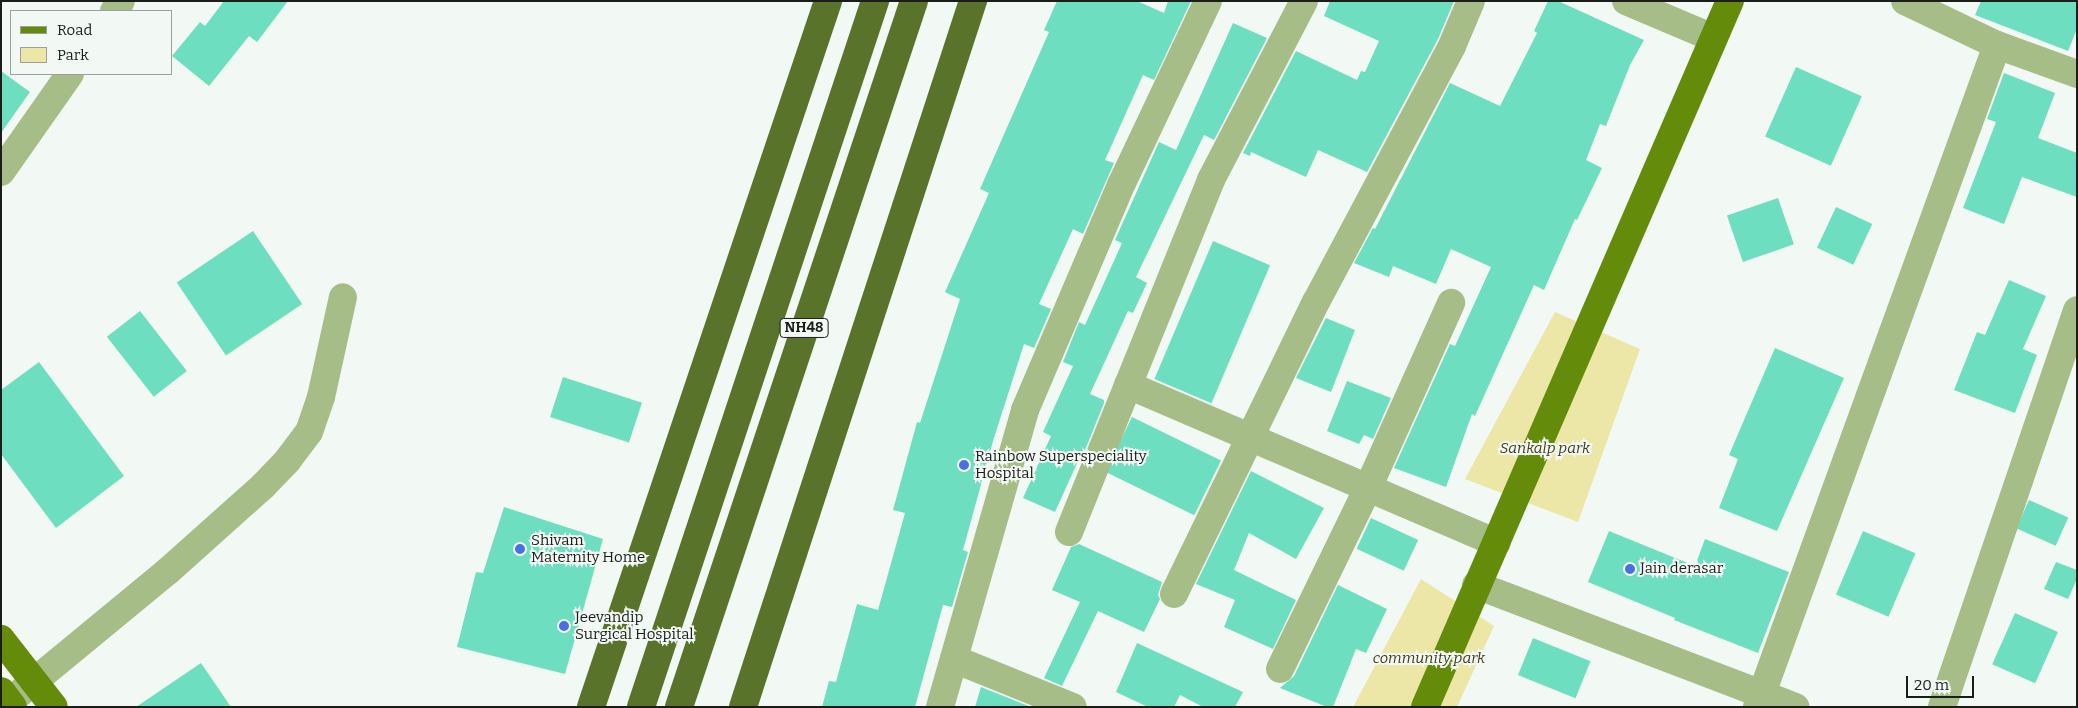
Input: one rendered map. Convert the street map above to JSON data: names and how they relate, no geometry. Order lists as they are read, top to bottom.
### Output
{
  "streets": {
    "highway": ["NH48"]
  },
  "parks": ["Sankalp park", "community park"],
  "places": [
    "Rainbow Superspeciality Hospital",
    "Shivam Maternity Home",
    "Jain derasar",
    "Jeevandip Surgical Hospital"
  ],
  "legend": ["Road", "Park"],
  "scale_bar": "20 m"
}
